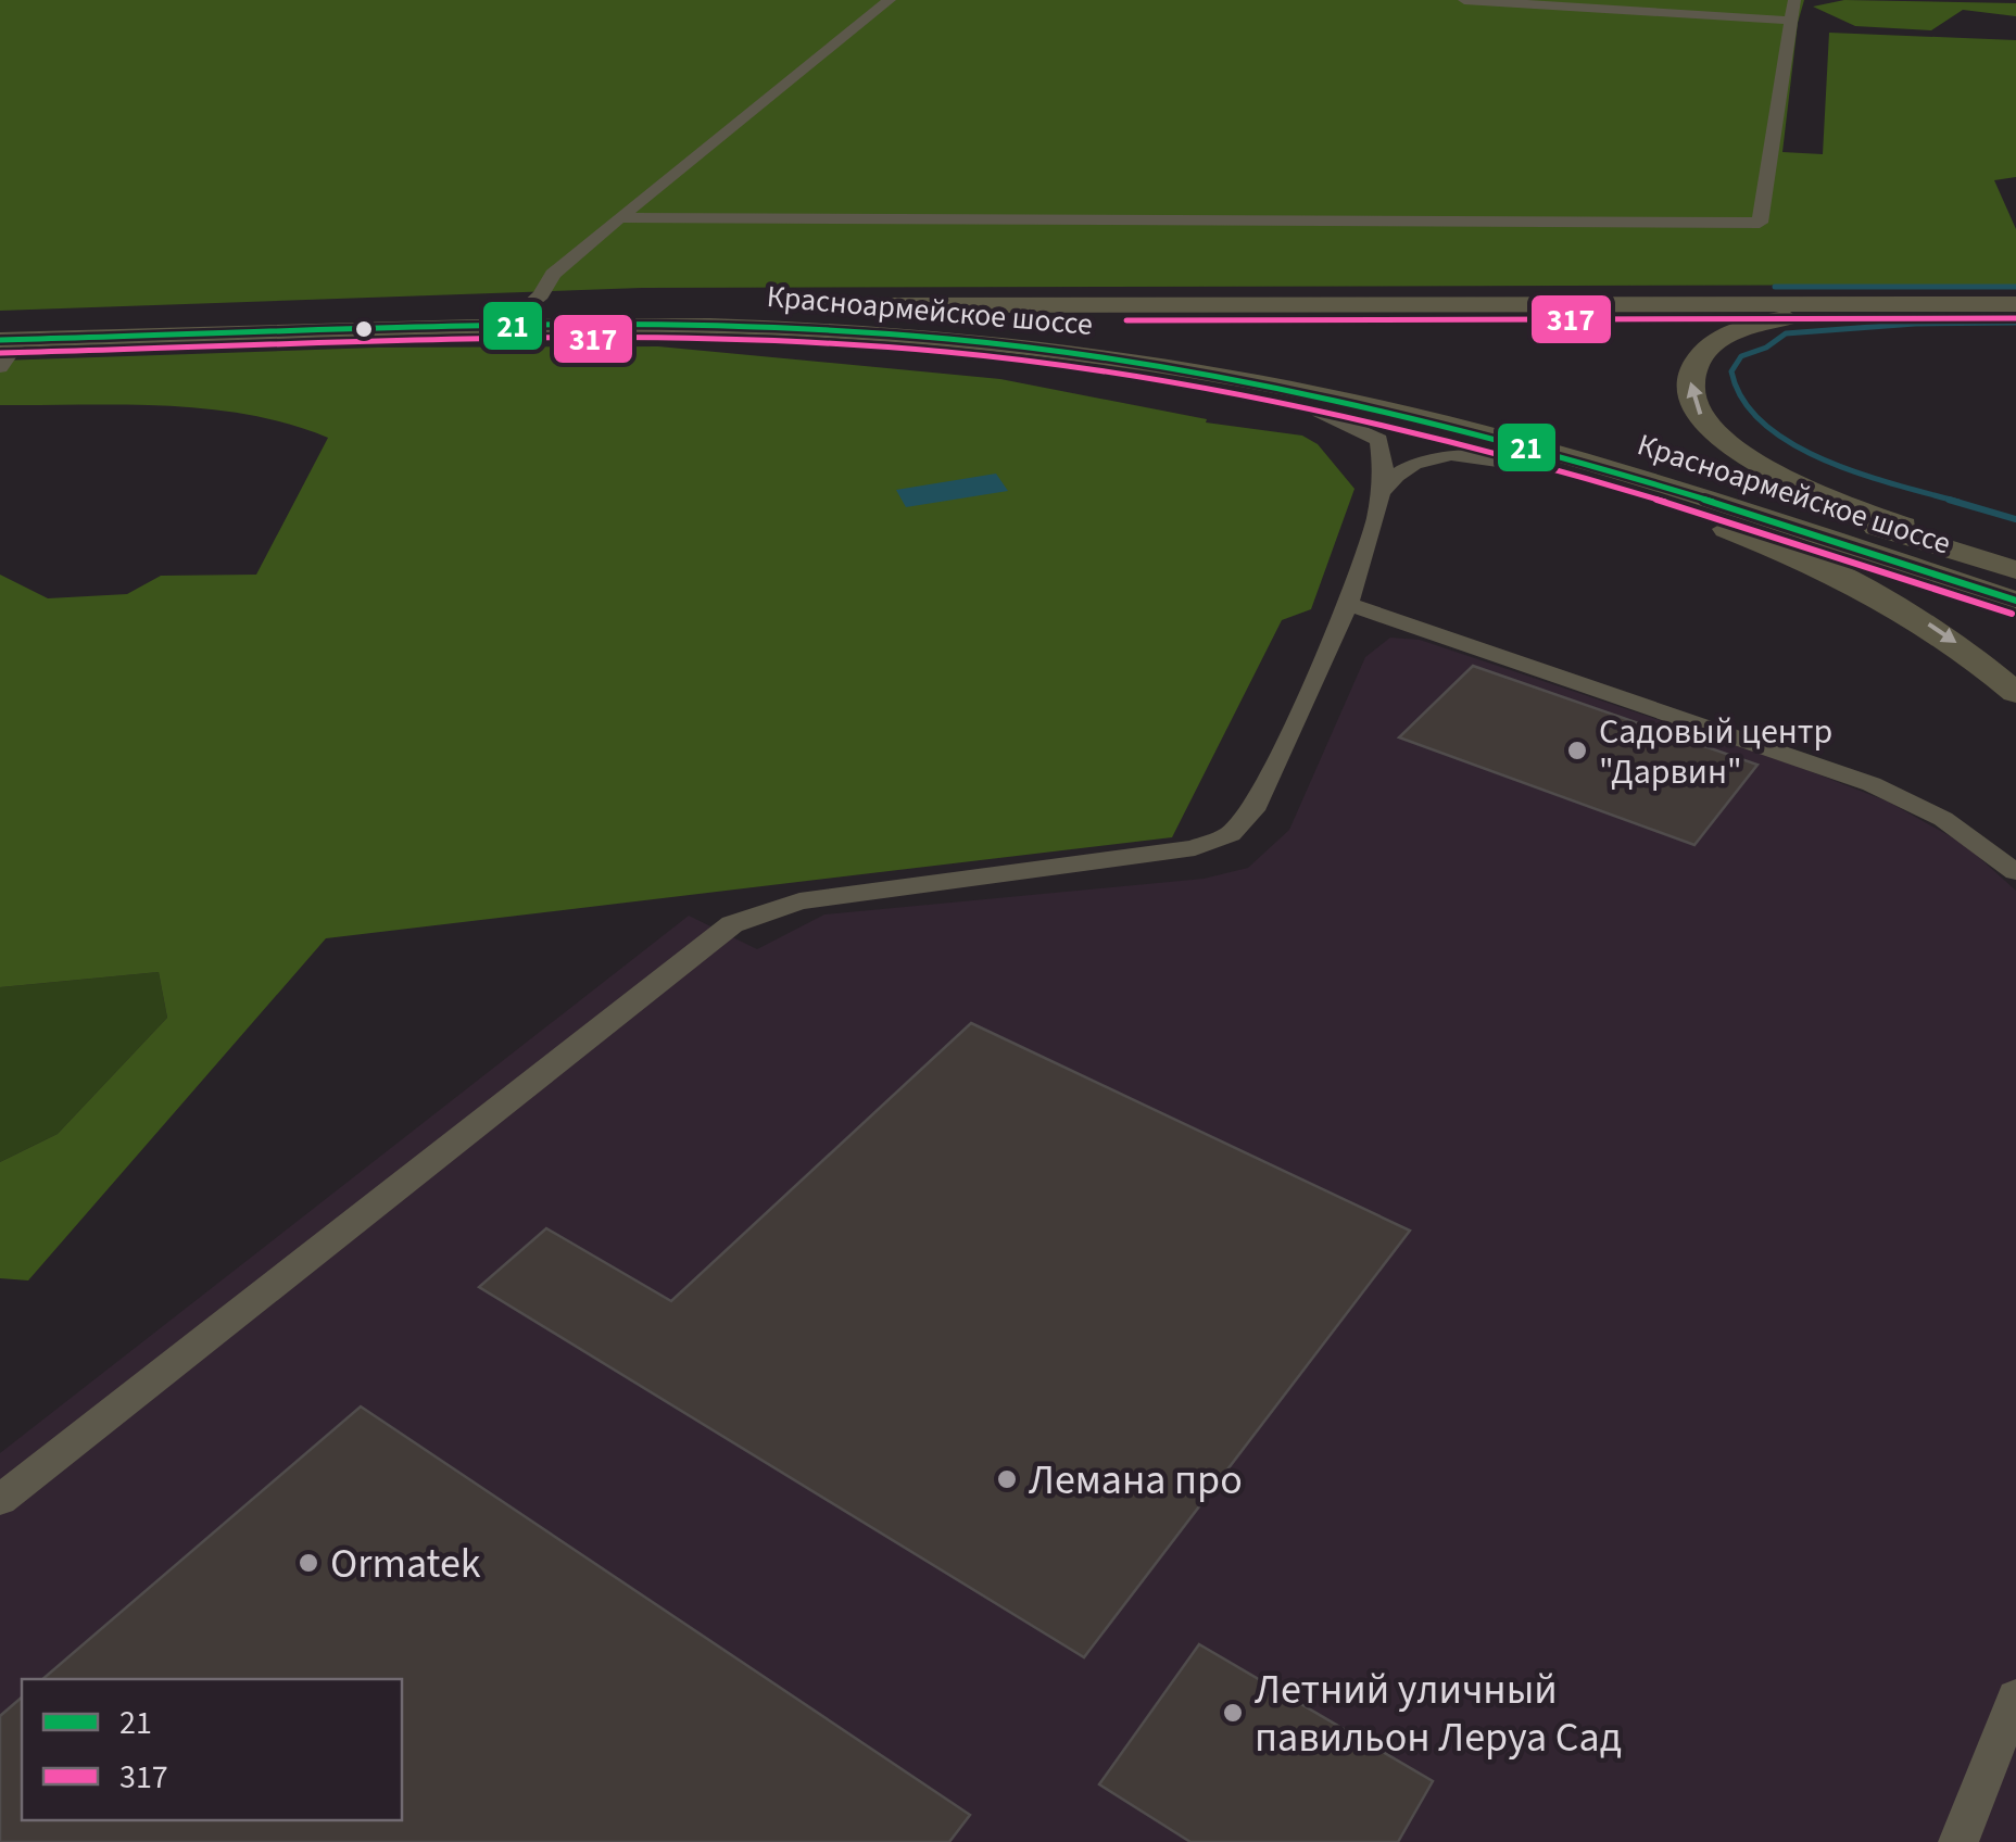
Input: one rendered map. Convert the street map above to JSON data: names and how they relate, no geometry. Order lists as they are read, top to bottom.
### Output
{
  "streets": {
    "main road": ["Красноармейское шоссе"]
  },
  "places": [
    "Садовый центр \"Дарвин\"",
    "Лемана про",
    "Ormatek",
    "Летний уличный павильон Леруа Сад"
  ],
  "lines": ["transit line 317", "transit line 21"],
  "legend": ["21", "317"]
}
